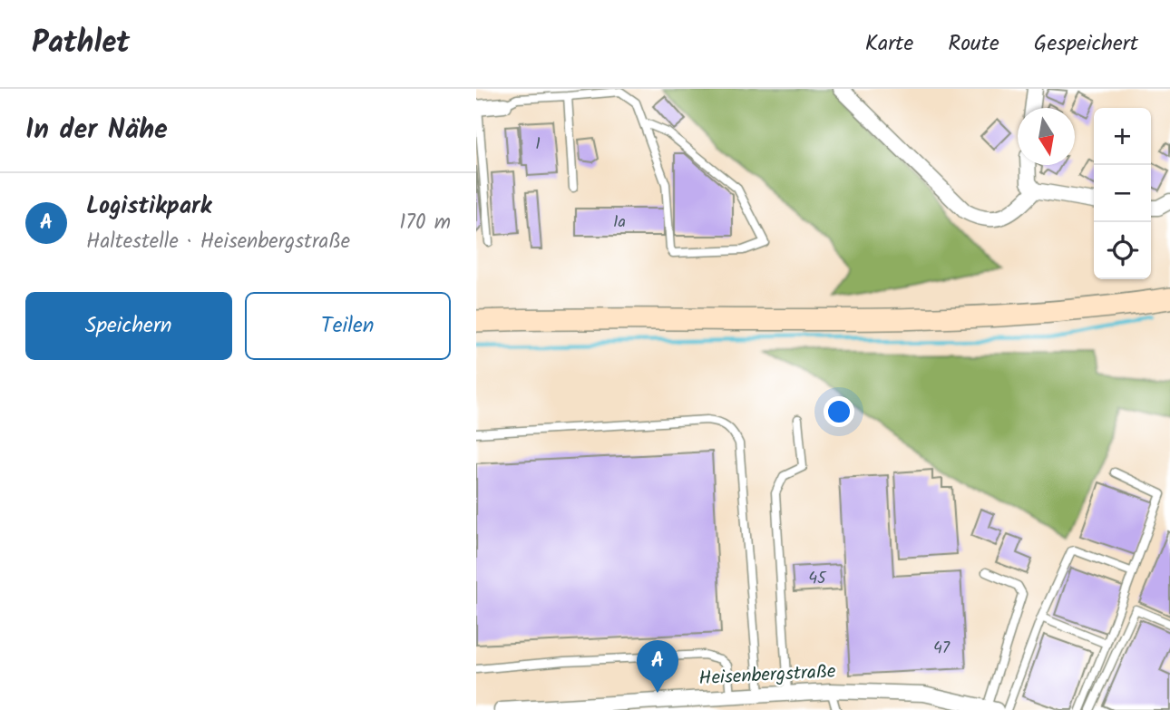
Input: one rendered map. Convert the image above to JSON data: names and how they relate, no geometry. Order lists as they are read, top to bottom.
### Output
{
  "streets": {
    "street": ["Heisenbergstraße"]
  },
  "house_numbers": [
    "1",
    "1a",
    "45",
    "47"
  ],
  "north": "bottom",
  "page": {
    "header": "Pathlet",
    "nav": ["Karte", "Route", "Gespeichert"],
    "heading": "In der Nähe",
    "map_buttons": ["+", "−"],
    "list": [
      {
        "mark": "A",
        "name": "Logistikpark",
        "note": "Haltestelle · Heisenbergstraße",
        "value": "170 m"
      }
    ],
    "buttons": ["Speichern", "Teilen"],
    "pins": "A"
  }
}
